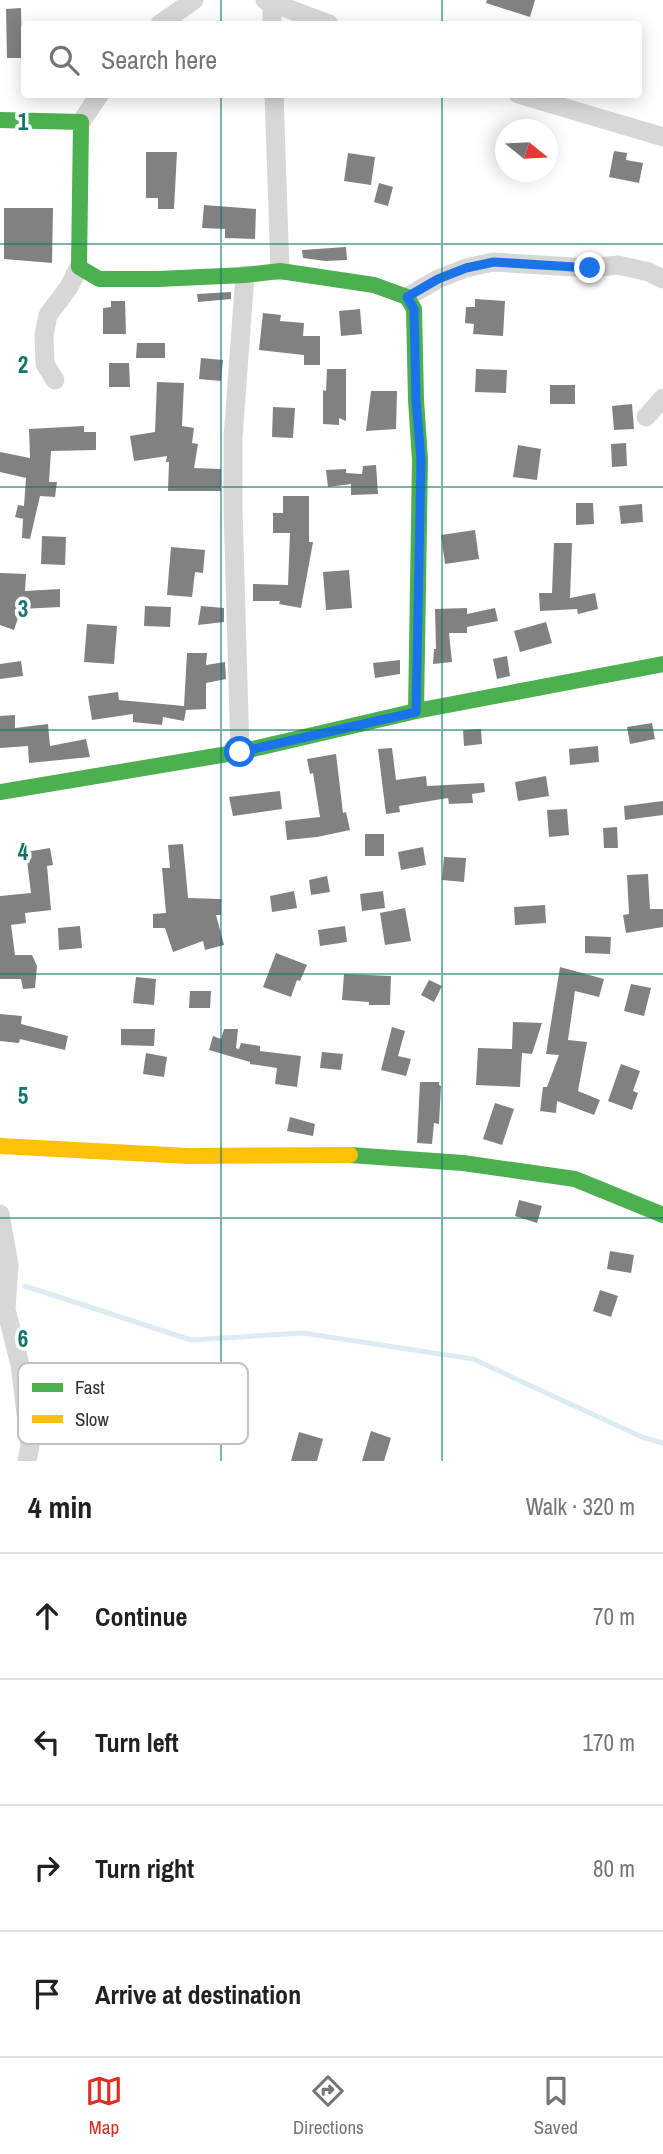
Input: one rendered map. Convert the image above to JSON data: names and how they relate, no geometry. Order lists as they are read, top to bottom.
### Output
{
  "legend": ["Fast", "Slow"],
  "north": "right",
  "page": {
    "search": "Search here",
    "heading": ["4 min", "Walk · 320 m"],
    "list": [
      ["Continue", "70 m"],
      ["Turn left", "170 m"],
      ["Turn right", "80 m"],
      "Arrive at destination"
    ],
    "nav": ["Map", "Directions", "Saved"]
  },
  "grid": {
    "rows": [
      "1",
      "2",
      "3",
      "4",
      "5",
      "6"
    ]
  }
}
